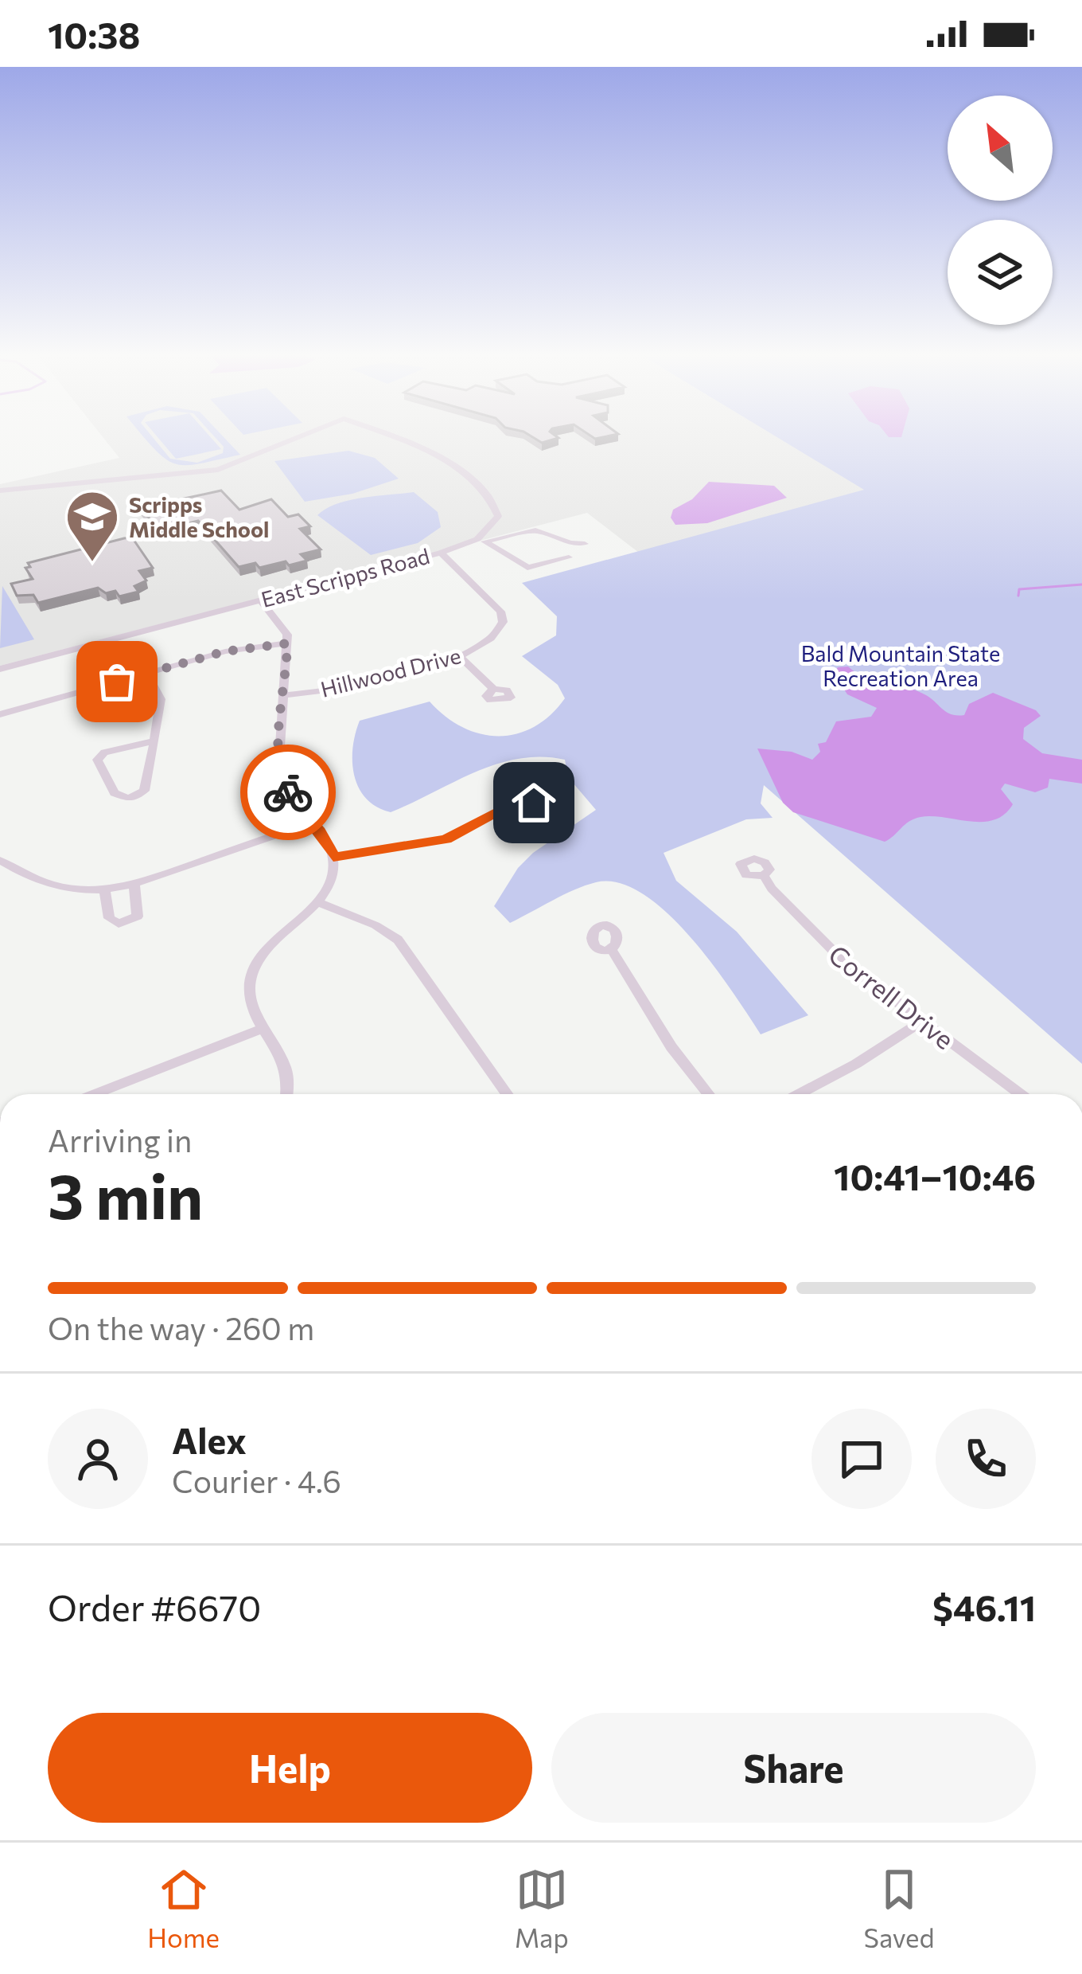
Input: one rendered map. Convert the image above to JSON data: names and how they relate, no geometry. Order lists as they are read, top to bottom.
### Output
{
  "streets": {
    "street": ["East Scripps Road", "Hillwood Drive", "Correll Drive"]
  },
  "crossings": [
    ["East Scripps Road", "Hillwood Drive"]
  ],
  "parks": ["Bald Mountain State Recreation Area"],
  "places": {
    "school or university": ["Scripps Middle School"]
  },
  "north": "top left",
  "page": {
    "status": "10:38",
    "heading": ["3 min", "Arriving in", "10:41–10:46"],
    "panel": [
      "Alex",
      "Courier · 4.6",
      "Order #6670",
      "$46.11"
    ],
    "bar": "On the way · 260 m",
    "buttons": ["Help", "Share"],
    "tabs": ["Home", "Map", "Saved"]
  }
}
